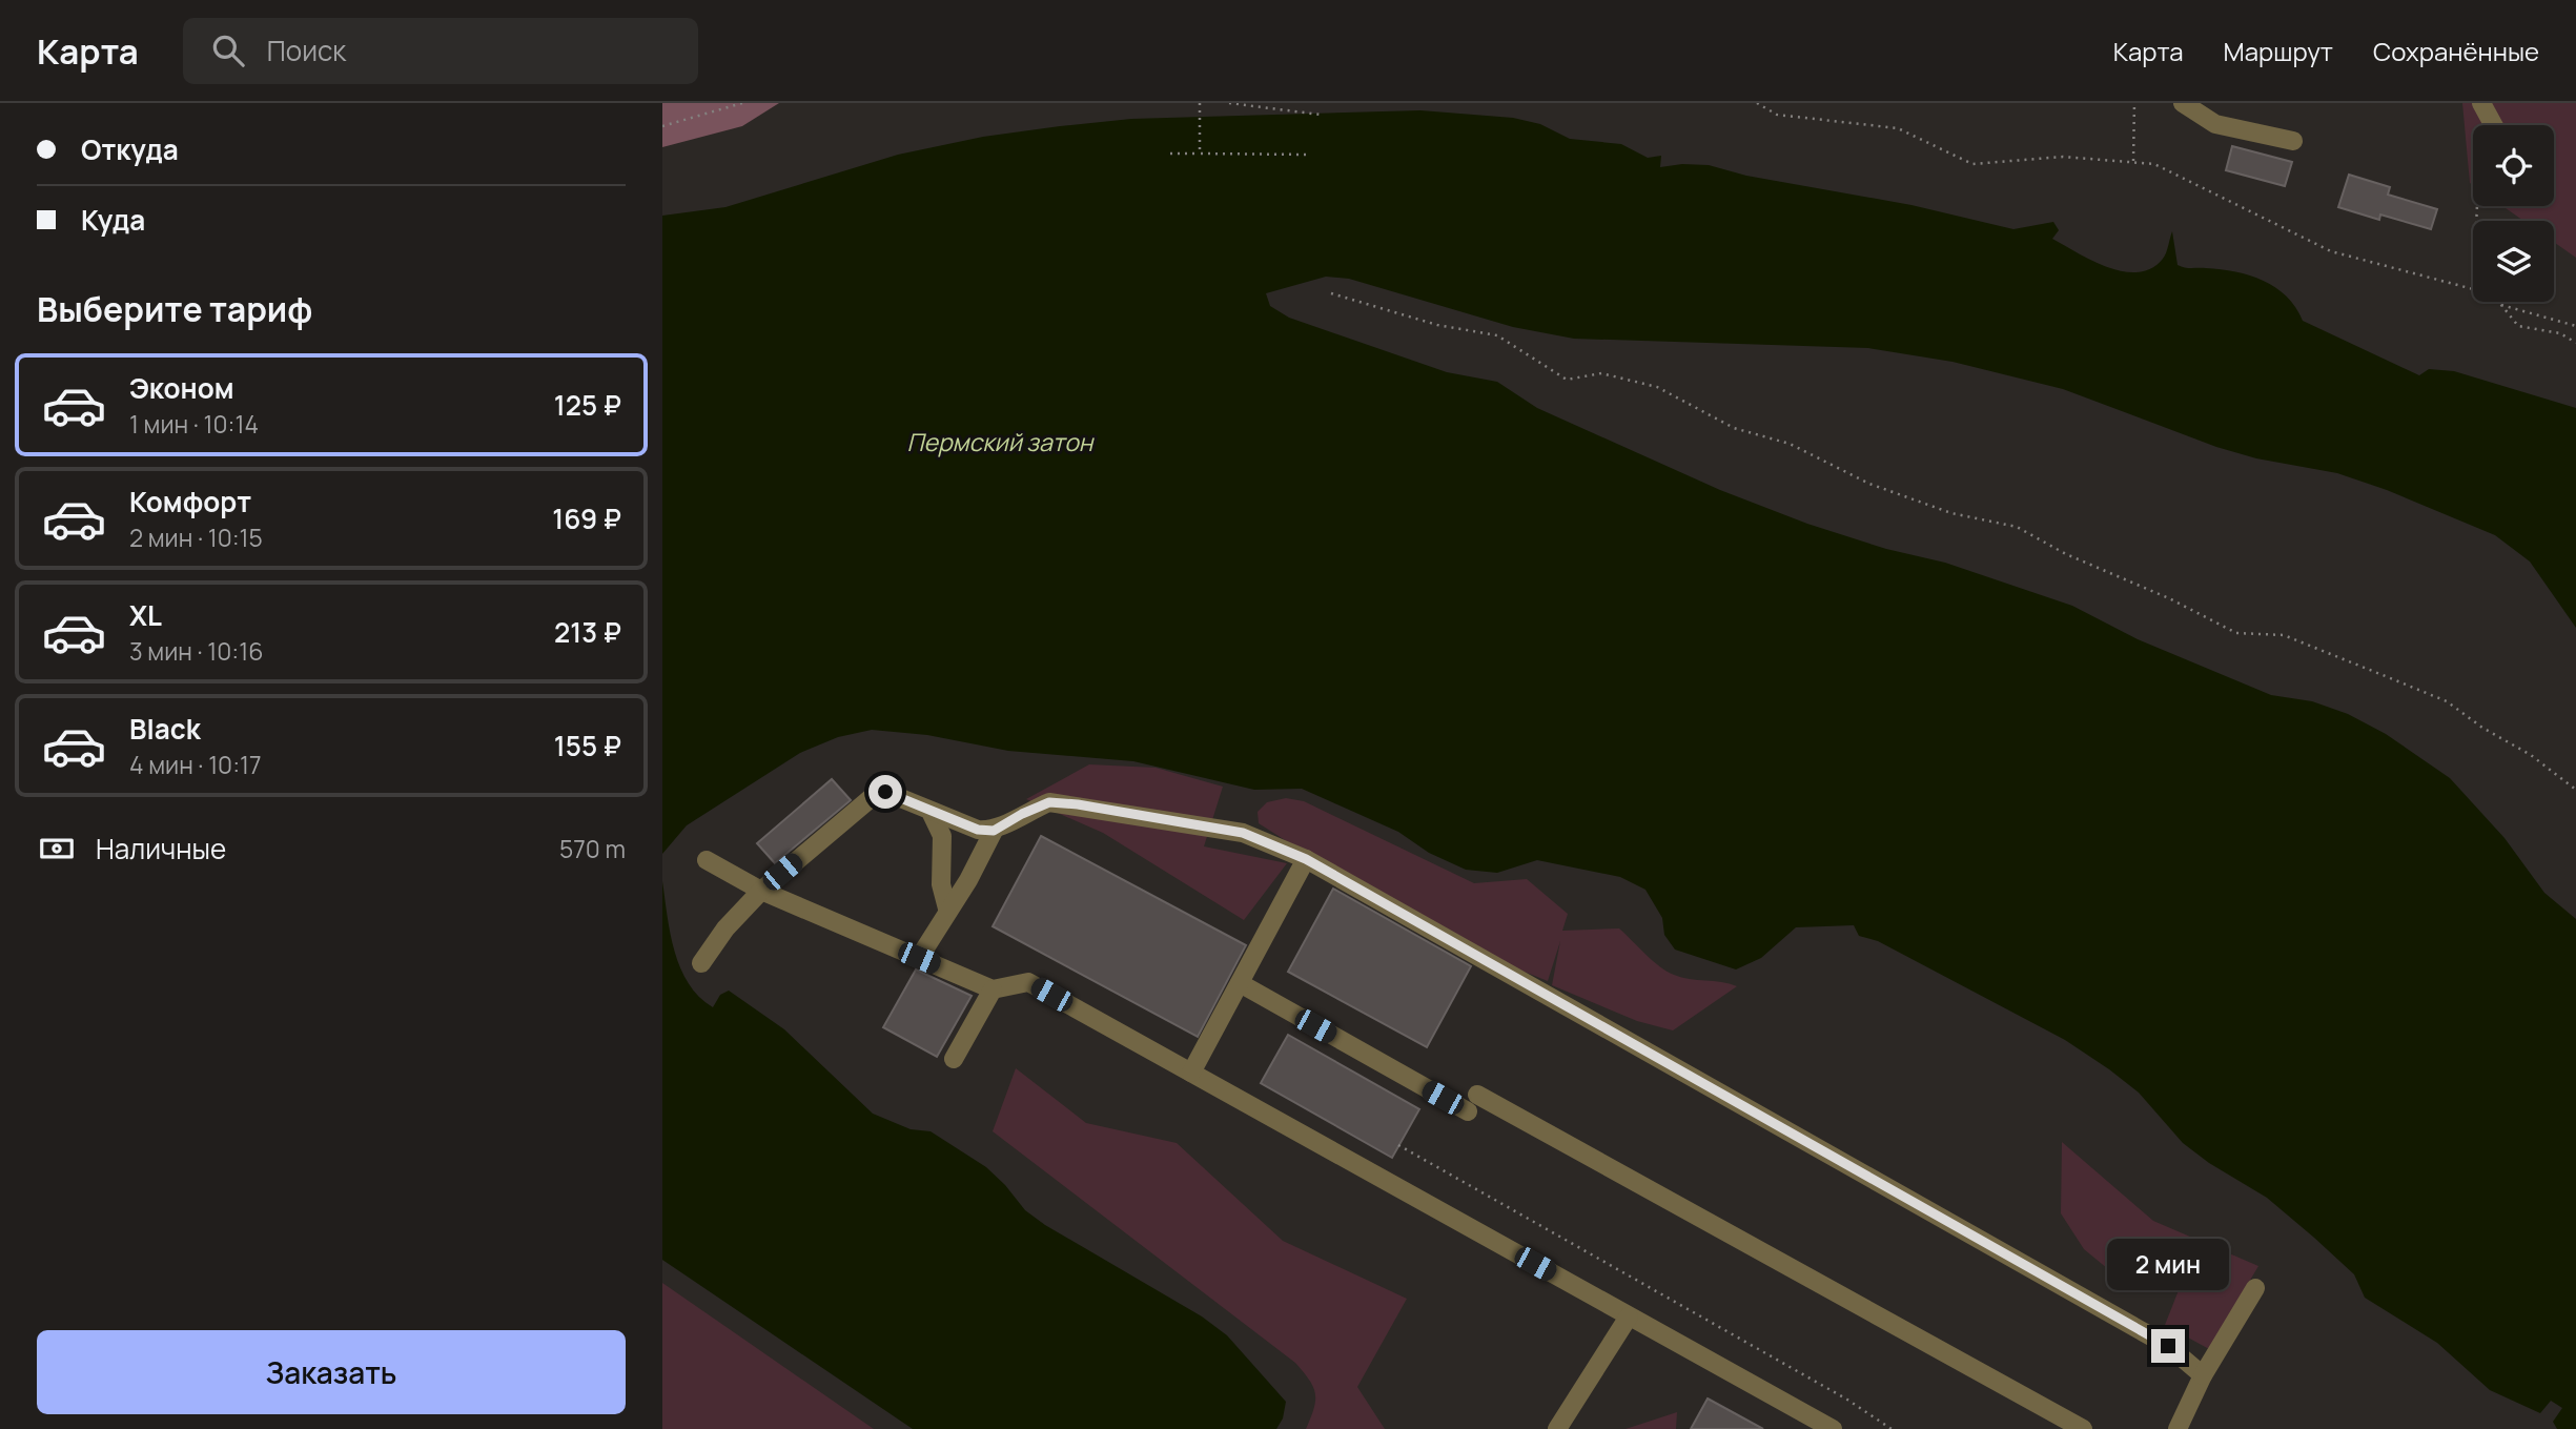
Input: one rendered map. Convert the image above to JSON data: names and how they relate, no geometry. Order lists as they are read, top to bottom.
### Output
{
  "water": ["Пермский затон"],
  "page": {
    "header": "Карта",
    "search": "Поиск",
    "nav": ["Карта", "Маршрут", "Сохранённые"],
    "banner": ["Откуда", "Куда"],
    "heading": "Выберите тариф",
    "list": [
      {
        "name": "Эконом",
        "note": "1 мин · 10:14",
        "value": "125 ₽"
      },
      {
        "name": "Комфорт",
        "note": "2 мин · 10:15",
        "value": "169 ₽"
      },
      {
        "name": "XL",
        "note": "3 мин · 10:16",
        "value": "213 ₽"
      },
      {
        "name": "Black",
        "note": "4 мин · 10:17",
        "value": "155 ₽"
      }
    ],
    "pay": ["Наличные", "570 m"],
    "bubble": "2 мин",
    "buttons": "Заказать"
  }
}
